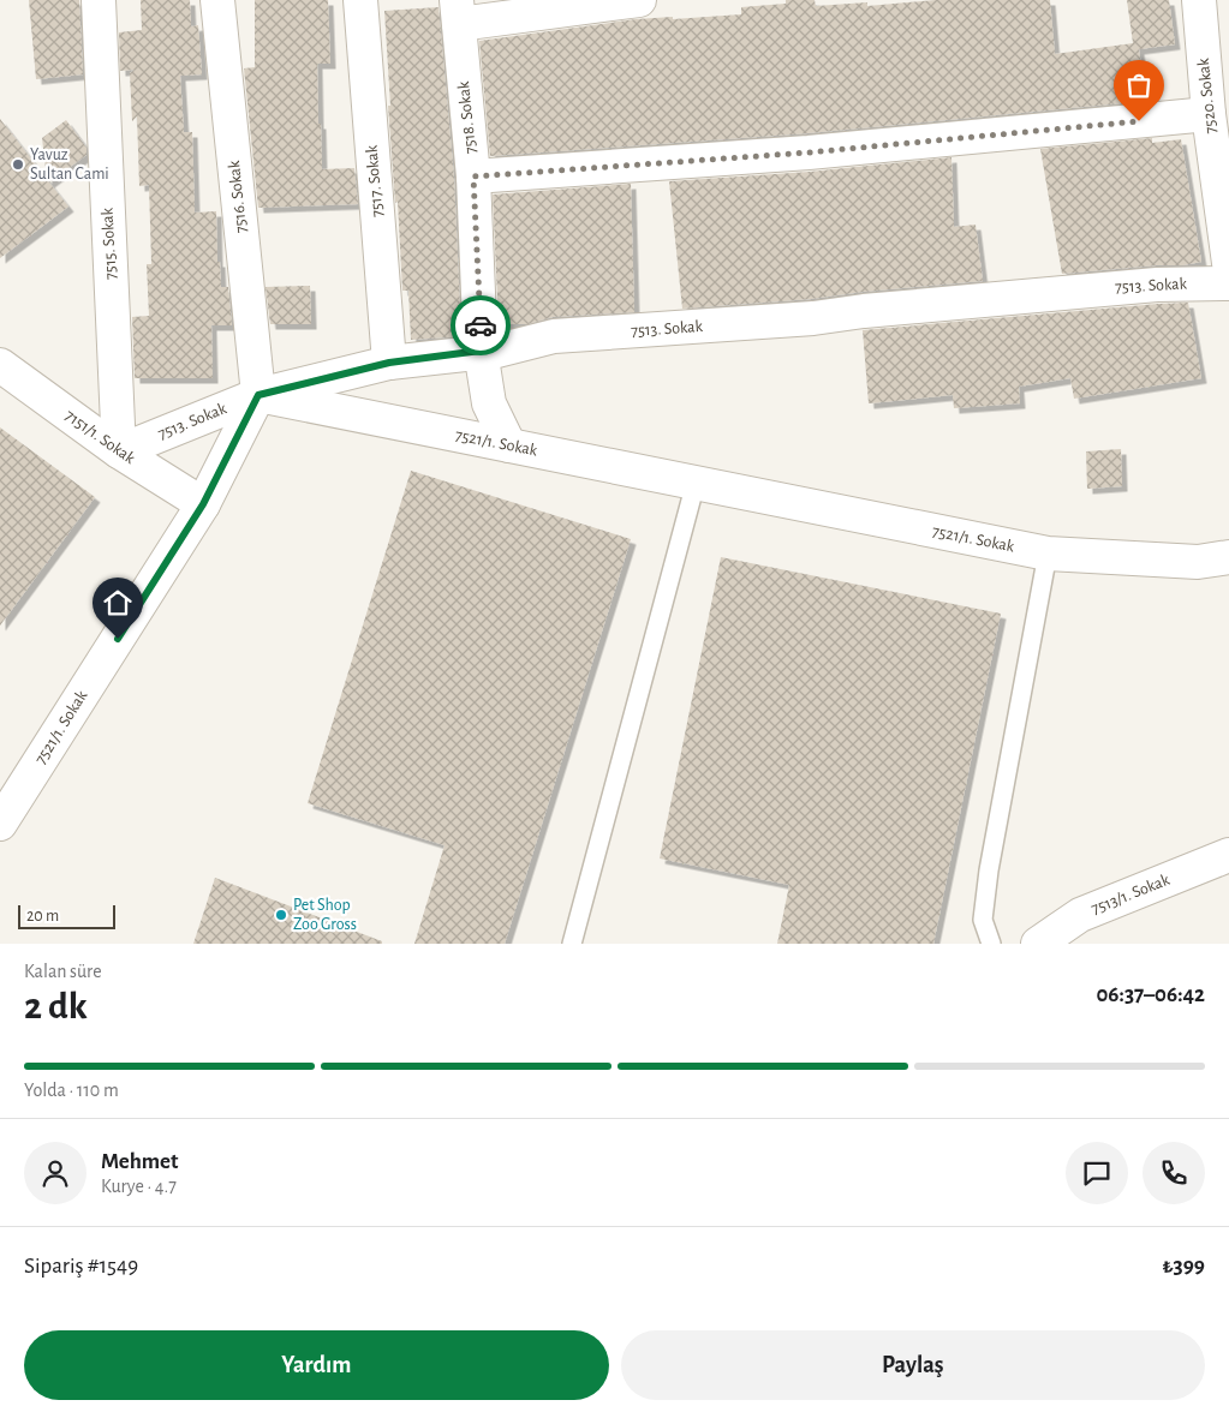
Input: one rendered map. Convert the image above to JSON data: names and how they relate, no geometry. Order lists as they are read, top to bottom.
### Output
{
  "streets": {
    "street": [
      "7520. Sokak",
      "7518. Sokak",
      "7517. Sokak",
      "7516. Sokak",
      "7515. Sokak",
      "7513. Sokak",
      "7151/1. Sokak",
      "7521/1. Sokak",
      "7513/1. Sokak"
    ]
  },
  "crossings": [
    ["7518. Sokak", "7513. Sokak"],
    ["7518. Sokak", "7521/1. Sokak"],
    ["7517. Sokak", "7513. Sokak"],
    ["7516. Sokak", "7513. Sokak"],
    ["7516. Sokak", "7521/1. Sokak"],
    ["7515. Sokak", "7513. Sokak"],
    ["7515. Sokak", "7151/1. Sokak"],
    ["7513. Sokak", "7151/1. Sokak"],
    ["7513. Sokak", "7521/1. Sokak"],
    ["7151/1. Sokak", "7521/1. Sokak"]
  ],
  "places": ["Yavuz Sultan Cami", "Pet Shop Zoo Gross"],
  "scale_bar": "20 m",
  "page": {
    "scale": "20 m",
    "heading": ["2 dk", "Kalan süre", "06:37–06:42"],
    "panel": [
      "Mehmet",
      "Kurye · 4.7",
      "Sipariş #1549",
      "₺399"
    ],
    "bar": "Yolda · 110 m",
    "buttons": ["Yardım", "Paylaş"]
  }
}
